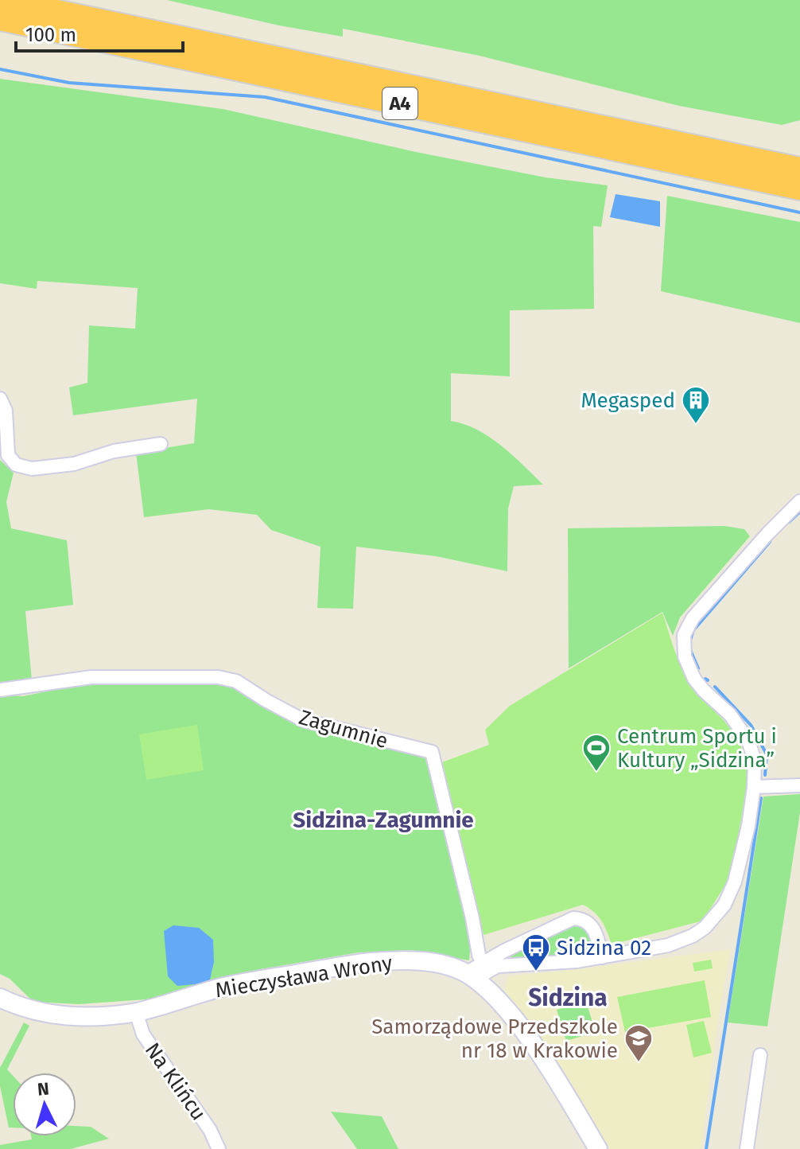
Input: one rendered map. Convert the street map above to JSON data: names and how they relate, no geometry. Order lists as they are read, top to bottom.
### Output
{
  "streets": {
    "highway": ["A4"],
    "street": ["Zagumnie", "Mieczysława Wrony", "Na Klińcu"]
  },
  "crossings": [
    ["Zagumnie", "Mieczysława Wrony"],
    ["Mieczysława Wrony", "Na Klińcu"]
  ],
  "districts": ["Sidzina-Zagumnie", "Sidzina"],
  "places": {
    "building": ["Megasped"],
    "sports": ["Centrum Sportu i Kultury „Sidzina”"],
    "bus stop": ["Sidzina 02"],
    "school or university": ["Samorządowe Przedszkole nr 18 w Krakowie"]
  },
  "scale_bar": "100 m",
  "north": "top"
}
